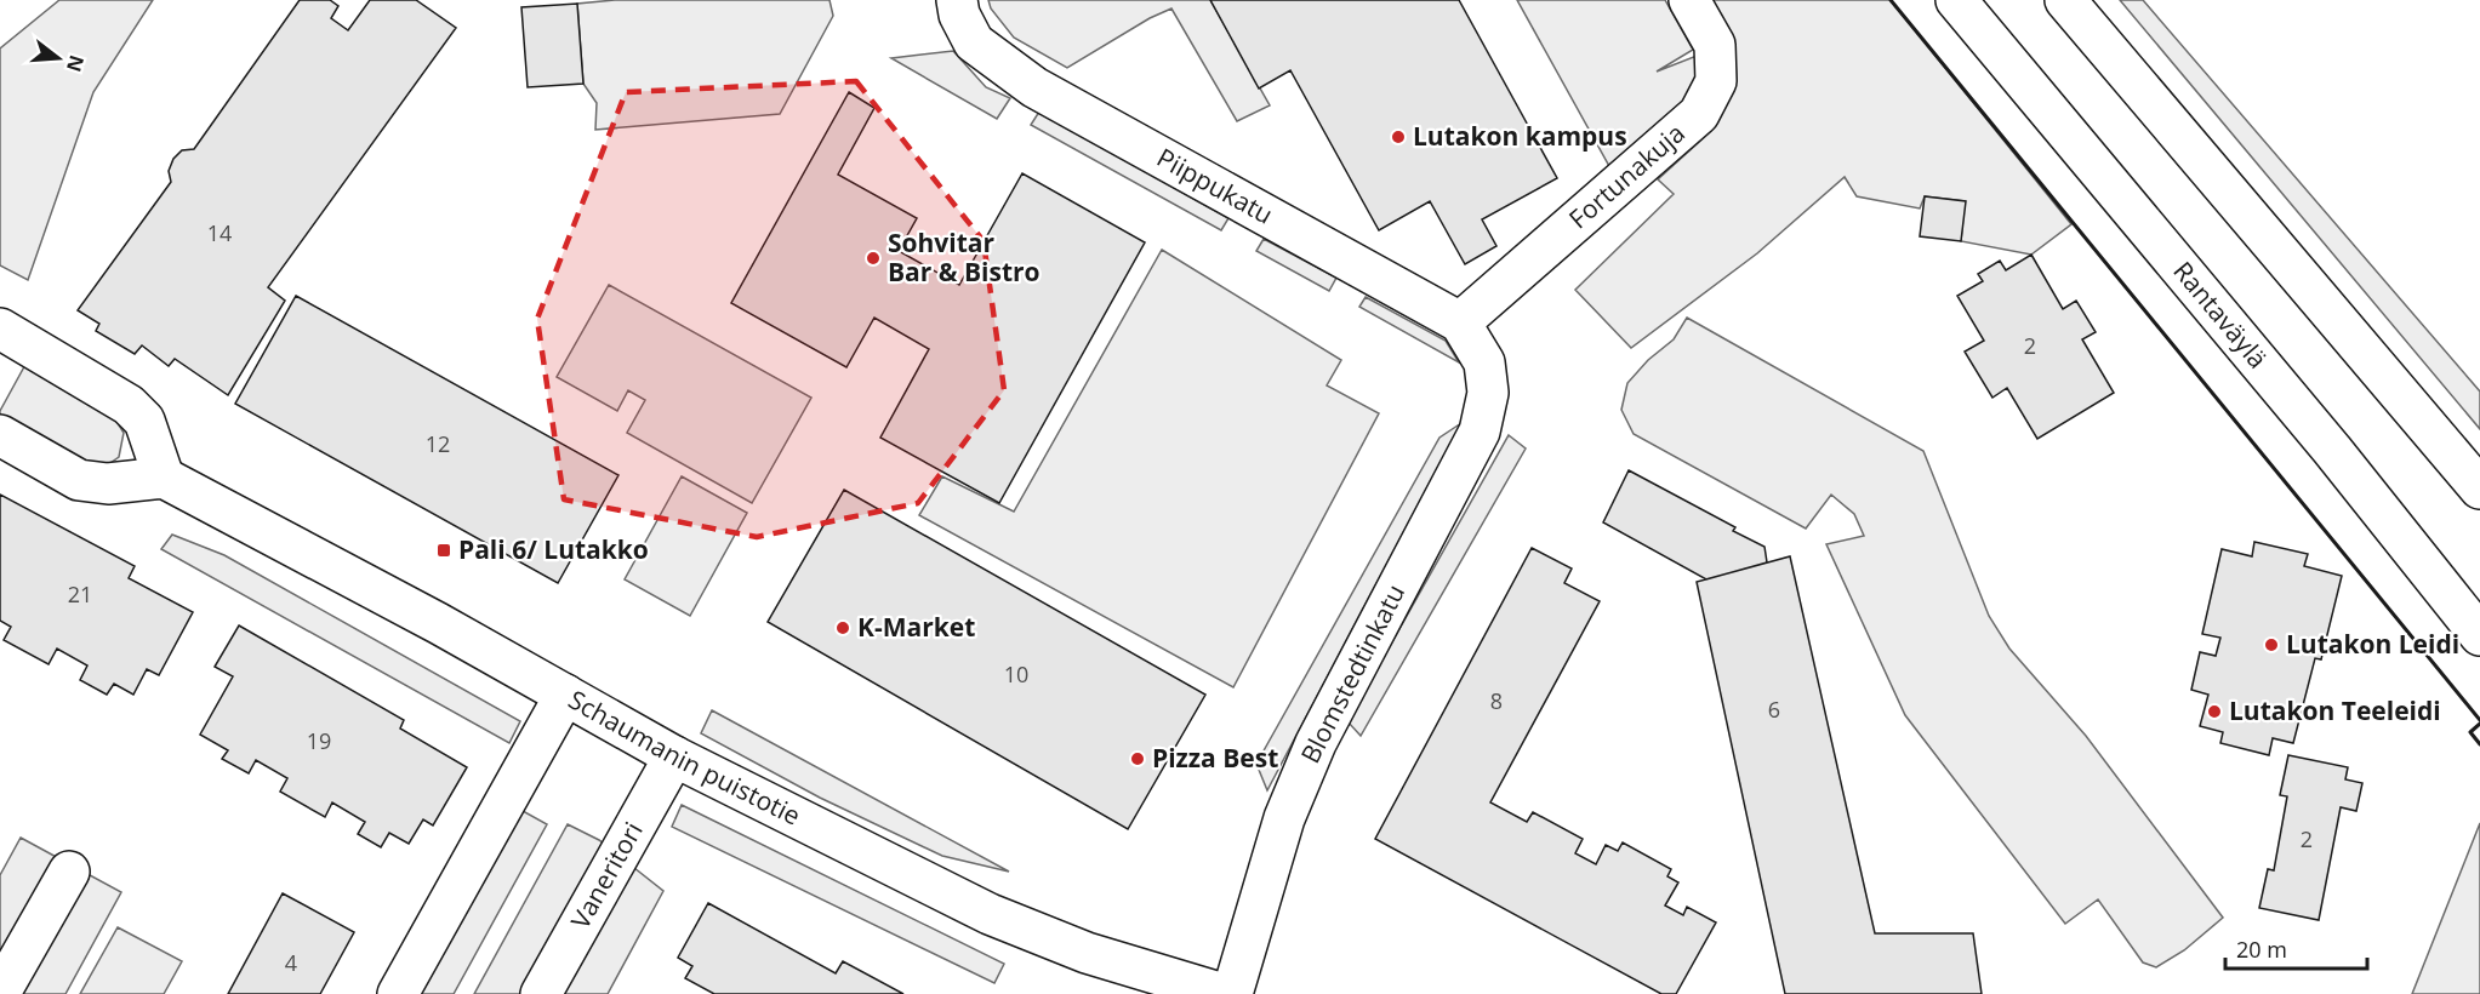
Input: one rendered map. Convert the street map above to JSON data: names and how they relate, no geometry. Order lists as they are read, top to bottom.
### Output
{
  "streets": {
    "main road": [
      "Fortunakuja",
      "Piippukatu",
      "Rantaväylä",
      "Blomstedtinkatu",
      "Schaumanin puistotie",
      "Vaneritori"
    ]
  },
  "crossings": [
    ["Fortunakuja", "Piippukatu"],
    ["Piippukatu", "Blomstedtinkatu"],
    ["Schaumanin puistotie", "Vaneritori"]
  ],
  "places": {
    "other": [
      "Lutakon kampus",
      "Sohvitar Bar & Bistro",
      "K-Market",
      "Lutakon Leidi",
      "Lutakon Teeleidi",
      "Pizza Best"
    ],
    "transit": ["Pali 6/ Lutakko"]
  },
  "house_numbers": [
    "14",
    "2",
    "12",
    "21",
    "10",
    "8",
    "6",
    "19",
    "2",
    "4"
  ],
  "scale_bar": "20 m",
  "north": "right"
}
